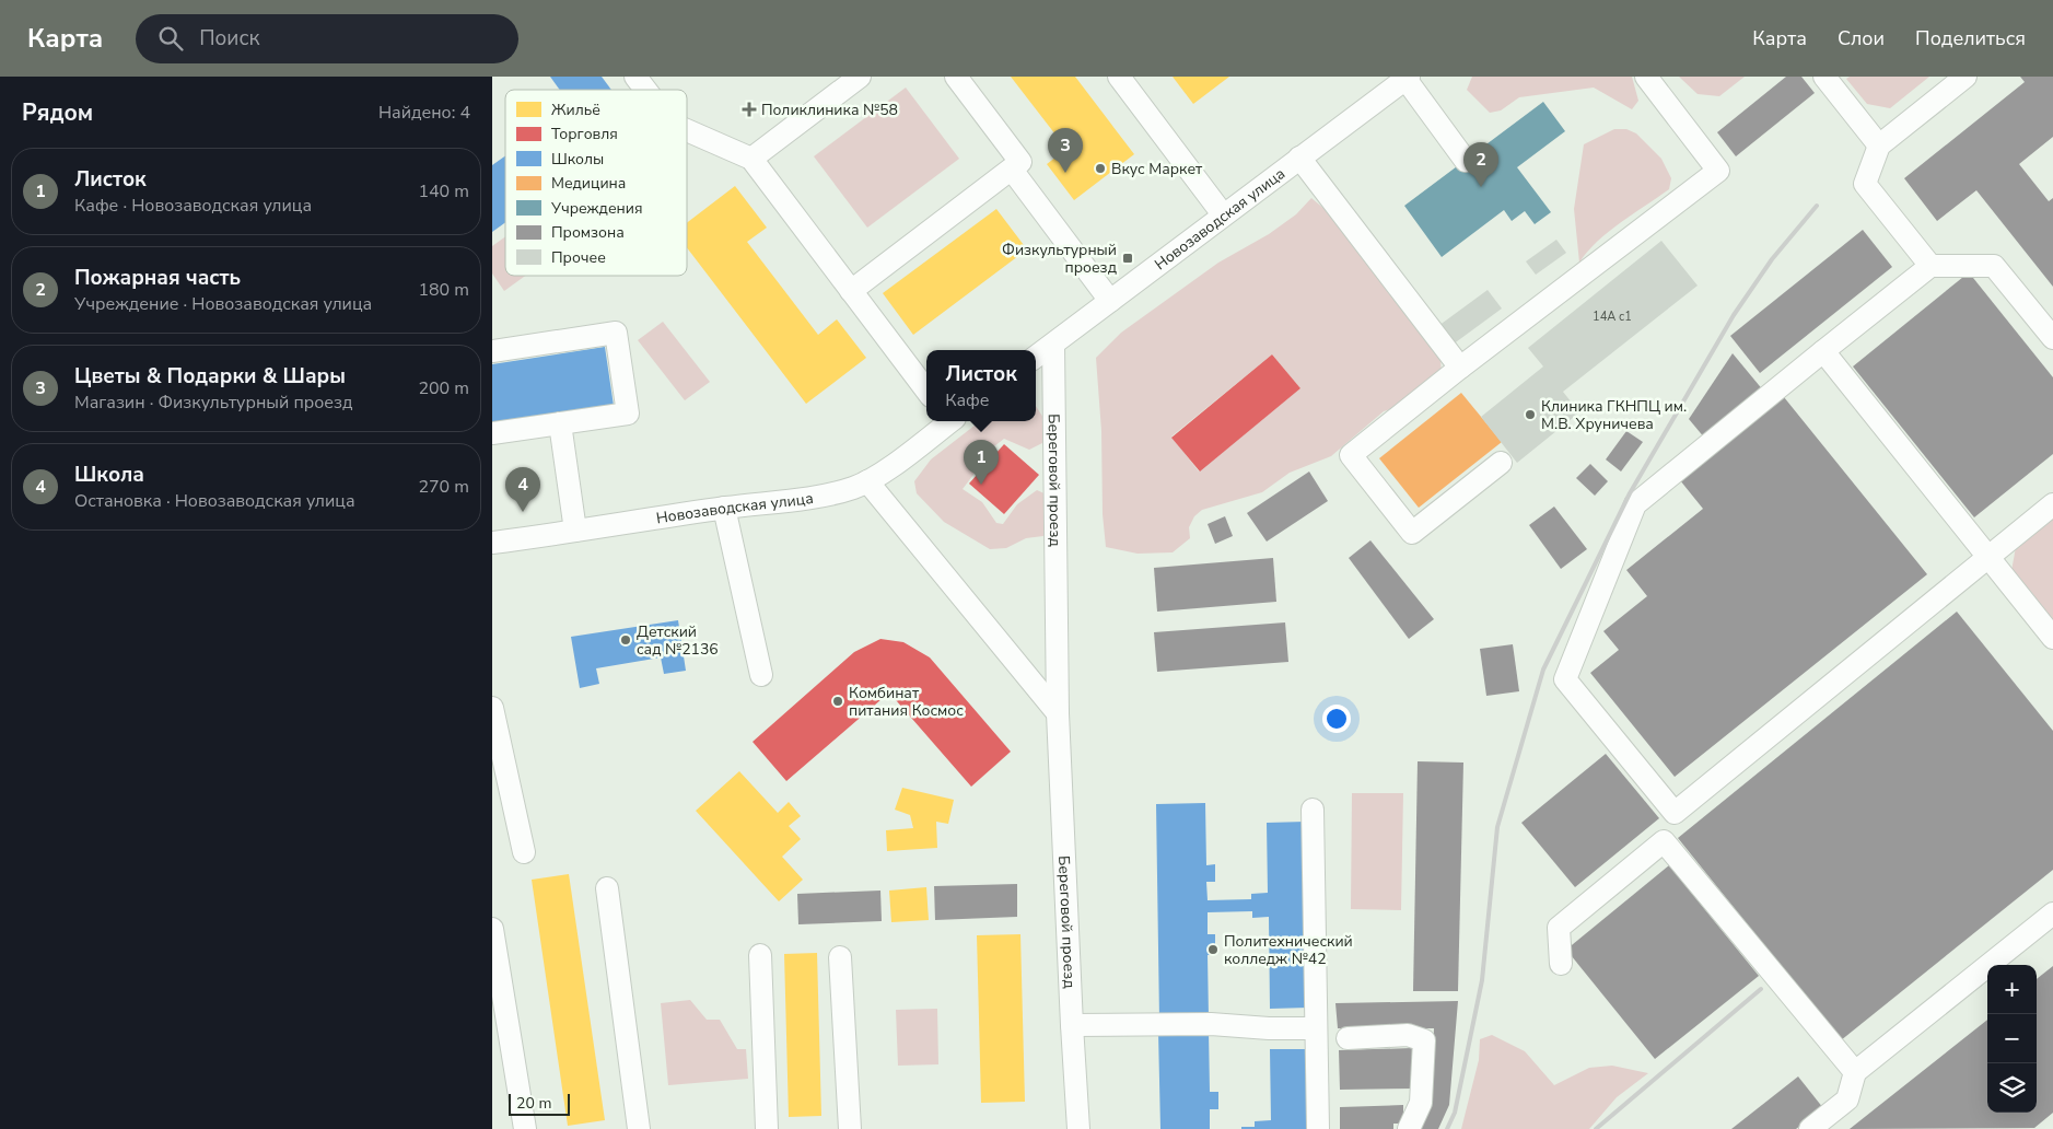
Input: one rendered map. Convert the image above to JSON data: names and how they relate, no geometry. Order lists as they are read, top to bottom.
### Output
{
  "streets": {
    "street": ["Новозаводская улица", "Береговой проезд"]
  },
  "crossings": [
    ["Новозаводская улица", "Береговой проезд"]
  ],
  "places": {
    "health": ["Поликлиника №58"],
    "other": [
      "Вкус Маркет",
      "Клиника ГКНПЦ им. М.В. Хруничева",
      "Детский сад №2136",
      "Комбинат питания Космос",
      "Политехнический колледж №42"
    ],
    "transit": ["Физкультурный проезд"]
  },
  "house_numbers": ["14А с1"],
  "legend": [
    "Жильё",
    "Торговля",
    "Школы",
    "Медицина",
    "Учреждения",
    "Промзона",
    "Прочее"
  ],
  "scale_bar": "20 m",
  "page": {
    "header": "Карта",
    "search": "Поиск",
    "nav": ["Карта", "Слои", "Поделиться"],
    "heading": ["Рядом", "Найдено: 4"],
    "pins": [
      "3",
      "2",
      "1",
      "4"
    ],
    "list": [
      {
        "mark": "1",
        "name": "Листок",
        "note": "Кафе · Новозаводская улица",
        "value": "140 m"
      },
      {
        "mark": "2",
        "name": "Пожарная часть",
        "note": "Учреждение · Новозаводская улица",
        "value": "180 m"
      },
      {
        "mark": "3",
        "name": "Цветы & Подарки & Шары",
        "note": "Магазин · Физкультурный проезд",
        "value": "200 m"
      },
      {
        "mark": "4",
        "name": "Школа",
        "note": "Остановка · Новозаводская улица",
        "value": "270 m"
      }
    ],
    "popup": ["Листок", "Кафе"],
    "map_buttons": ["+", "−"],
    "scale": "20 m"
  }
}
